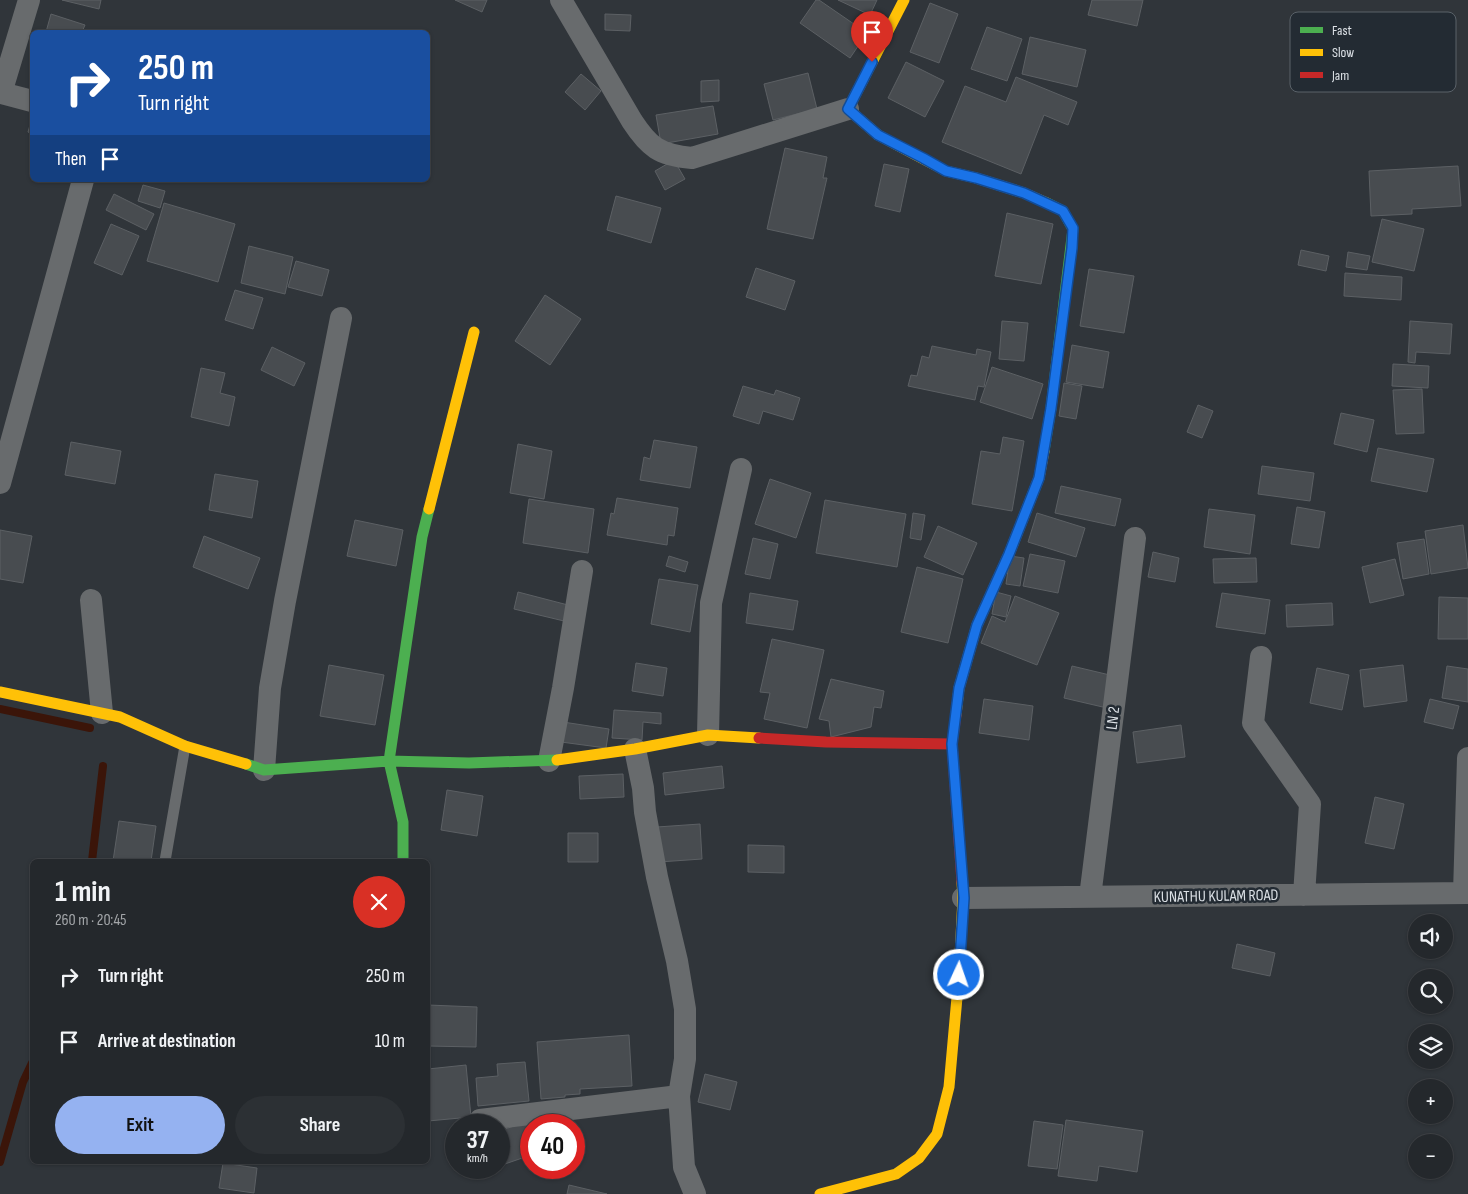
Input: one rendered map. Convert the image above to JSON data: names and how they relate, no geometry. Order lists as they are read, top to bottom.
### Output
{
  "streets": {
    "street": ["LN 2", "KUNATHU KULAM ROAD"]
  },
  "crossings": [
    ["LN 2", "KUNATHU KULAM ROAD"]
  ],
  "legend": ["Fast", "Slow", "Jam"],
  "page": {
    "turn": ["250 m", "Turn right"],
    "then": "Then",
    "heading": ["1 min", "260 m · 20:45"],
    "map_buttons": ["+", "−"],
    "list": [
      {
        "name": "Turn right",
        "value": "250 m"
      },
      {
        "name": "Arrive at destination",
        "value": "10 m"
      }
    ],
    "buttons": ["Exit", "Share"],
    "speed": "37 km/h",
    "limit": "40"
  }
}
